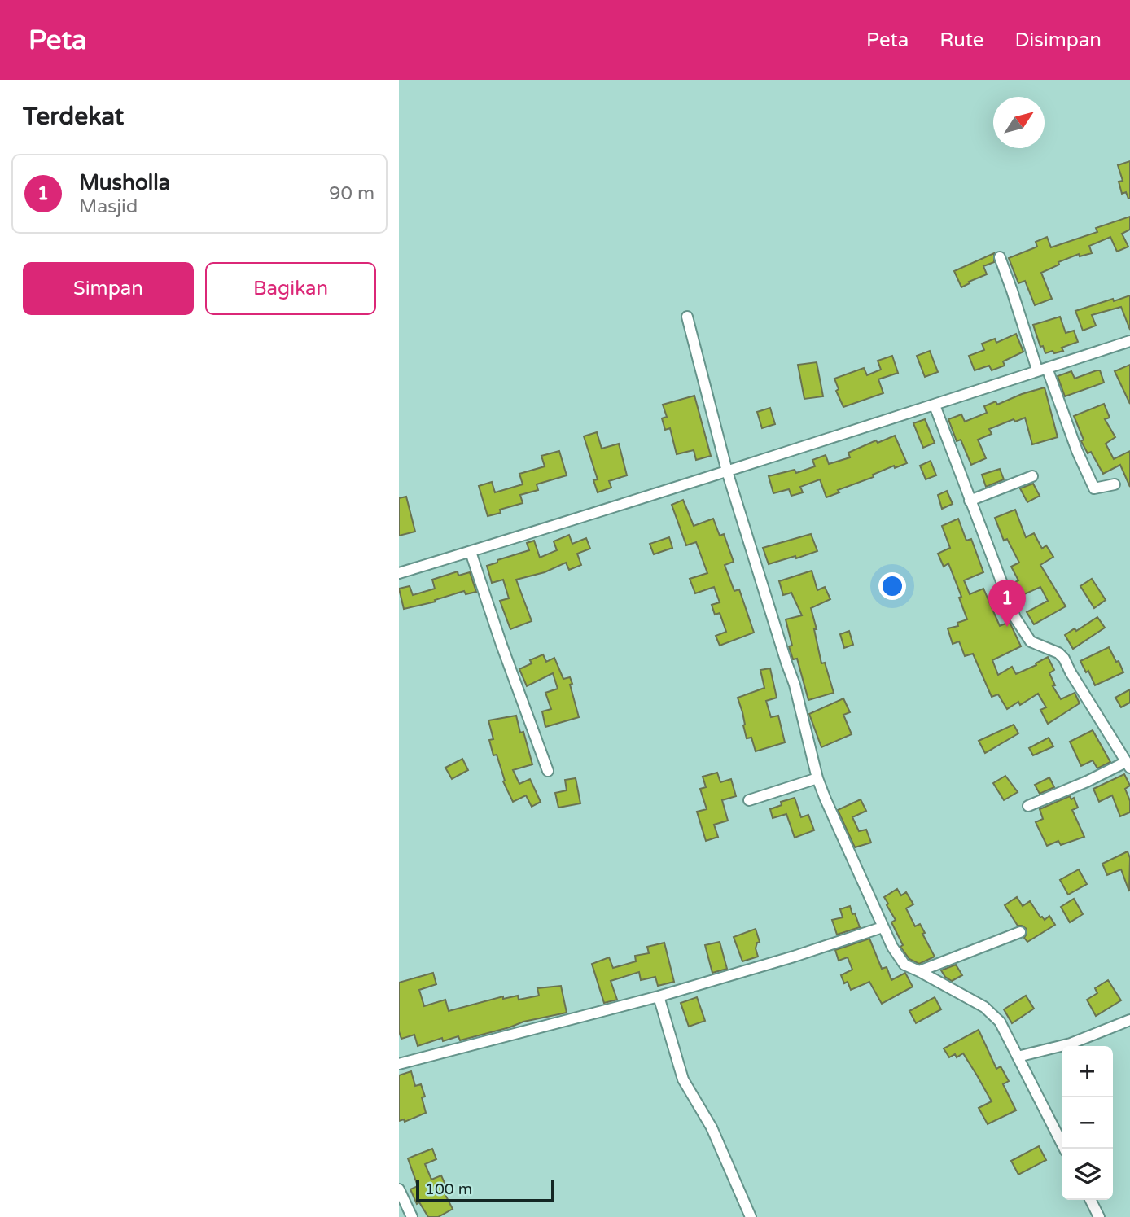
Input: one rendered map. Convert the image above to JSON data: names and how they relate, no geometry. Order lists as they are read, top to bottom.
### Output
{
  "scale_bar": "100 m",
  "north": "top right",
  "page": {
    "header": "Peta",
    "nav": ["Peta", "Rute", "Disimpan"],
    "heading": "Terdekat",
    "list": [
      {
        "mark": "1",
        "name": "Musholla",
        "note": "Masjid",
        "value": "90 m"
      }
    ],
    "buttons": ["Simpan", "Bagikan"],
    "pins": "1",
    "map_buttons": ["+", "−"],
    "scale": "100 m"
  }
}
